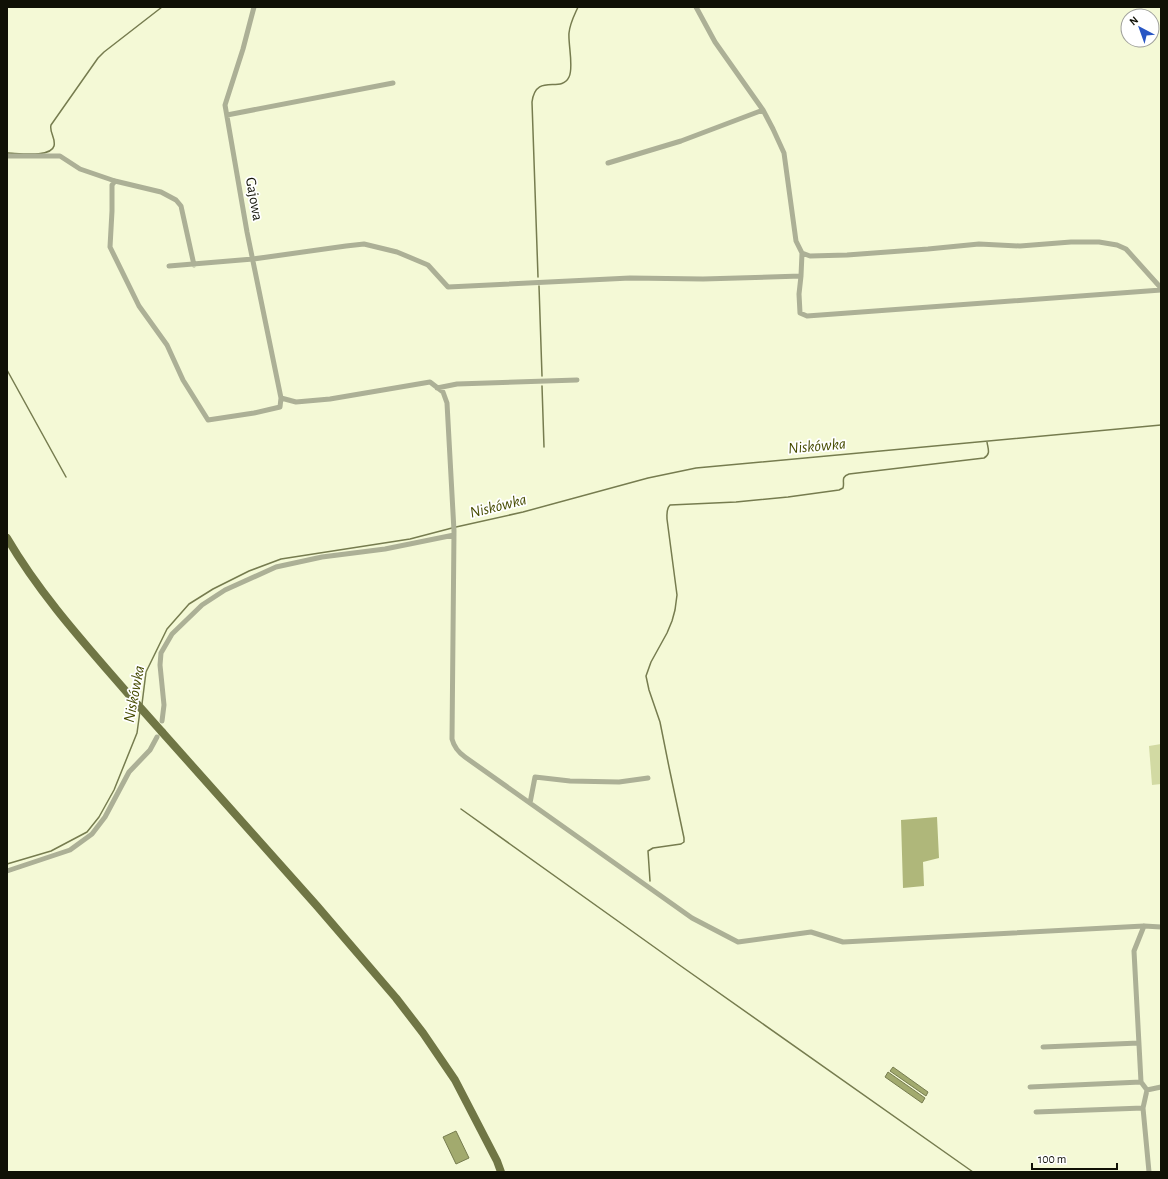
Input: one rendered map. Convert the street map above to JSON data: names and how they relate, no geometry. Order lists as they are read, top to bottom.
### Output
{
  "streets": {
    "street": ["Gajowa"]
  },
  "water": ["Niskówka"],
  "scale_bar": "100 m",
  "north": "top left"
}
